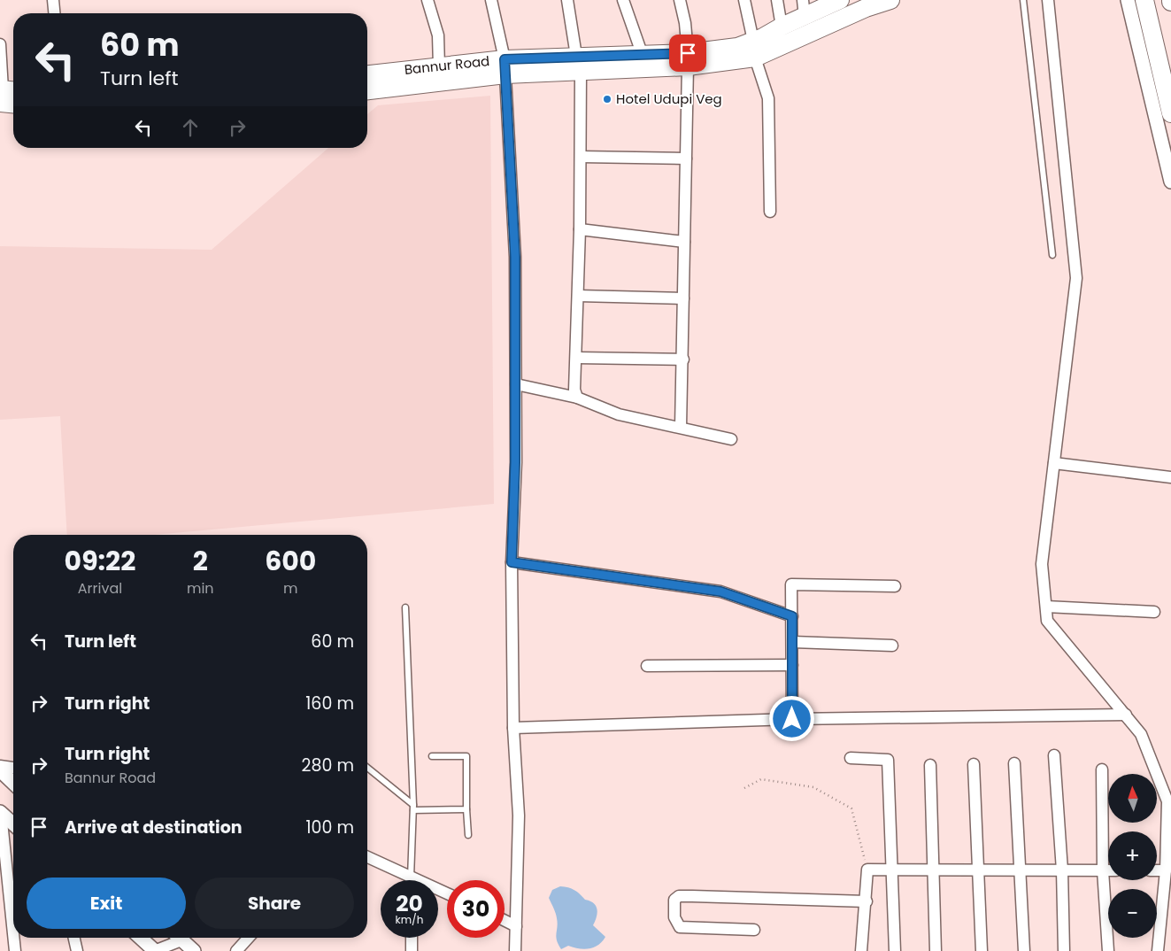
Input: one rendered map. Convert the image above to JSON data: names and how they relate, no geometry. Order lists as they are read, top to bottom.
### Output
{
  "streets": {
    "main road": ["Bannur Road"]
  },
  "places": ["Hotel Udupi Veg"],
  "north": "top",
  "page": {
    "turn": ["60 m", "Turn left"],
    "eta": [
      "09:22",
      "Arrival",
      "2",
      "min",
      "600",
      "m"
    ],
    "list": [
      {
        "name": "Turn left",
        "value": "60 m"
      },
      {
        "name": "Turn right",
        "value": "160 m"
      },
      {
        "name": "Turn right",
        "note": "Bannur Road",
        "value": "280 m"
      },
      {
        "name": "Arrive at destination",
        "value": "100 m"
      }
    ],
    "map_buttons": ["+", "−"],
    "buttons": ["Exit", "Share"],
    "speed": "20 km/h",
    "limit": "30"
  }
}
